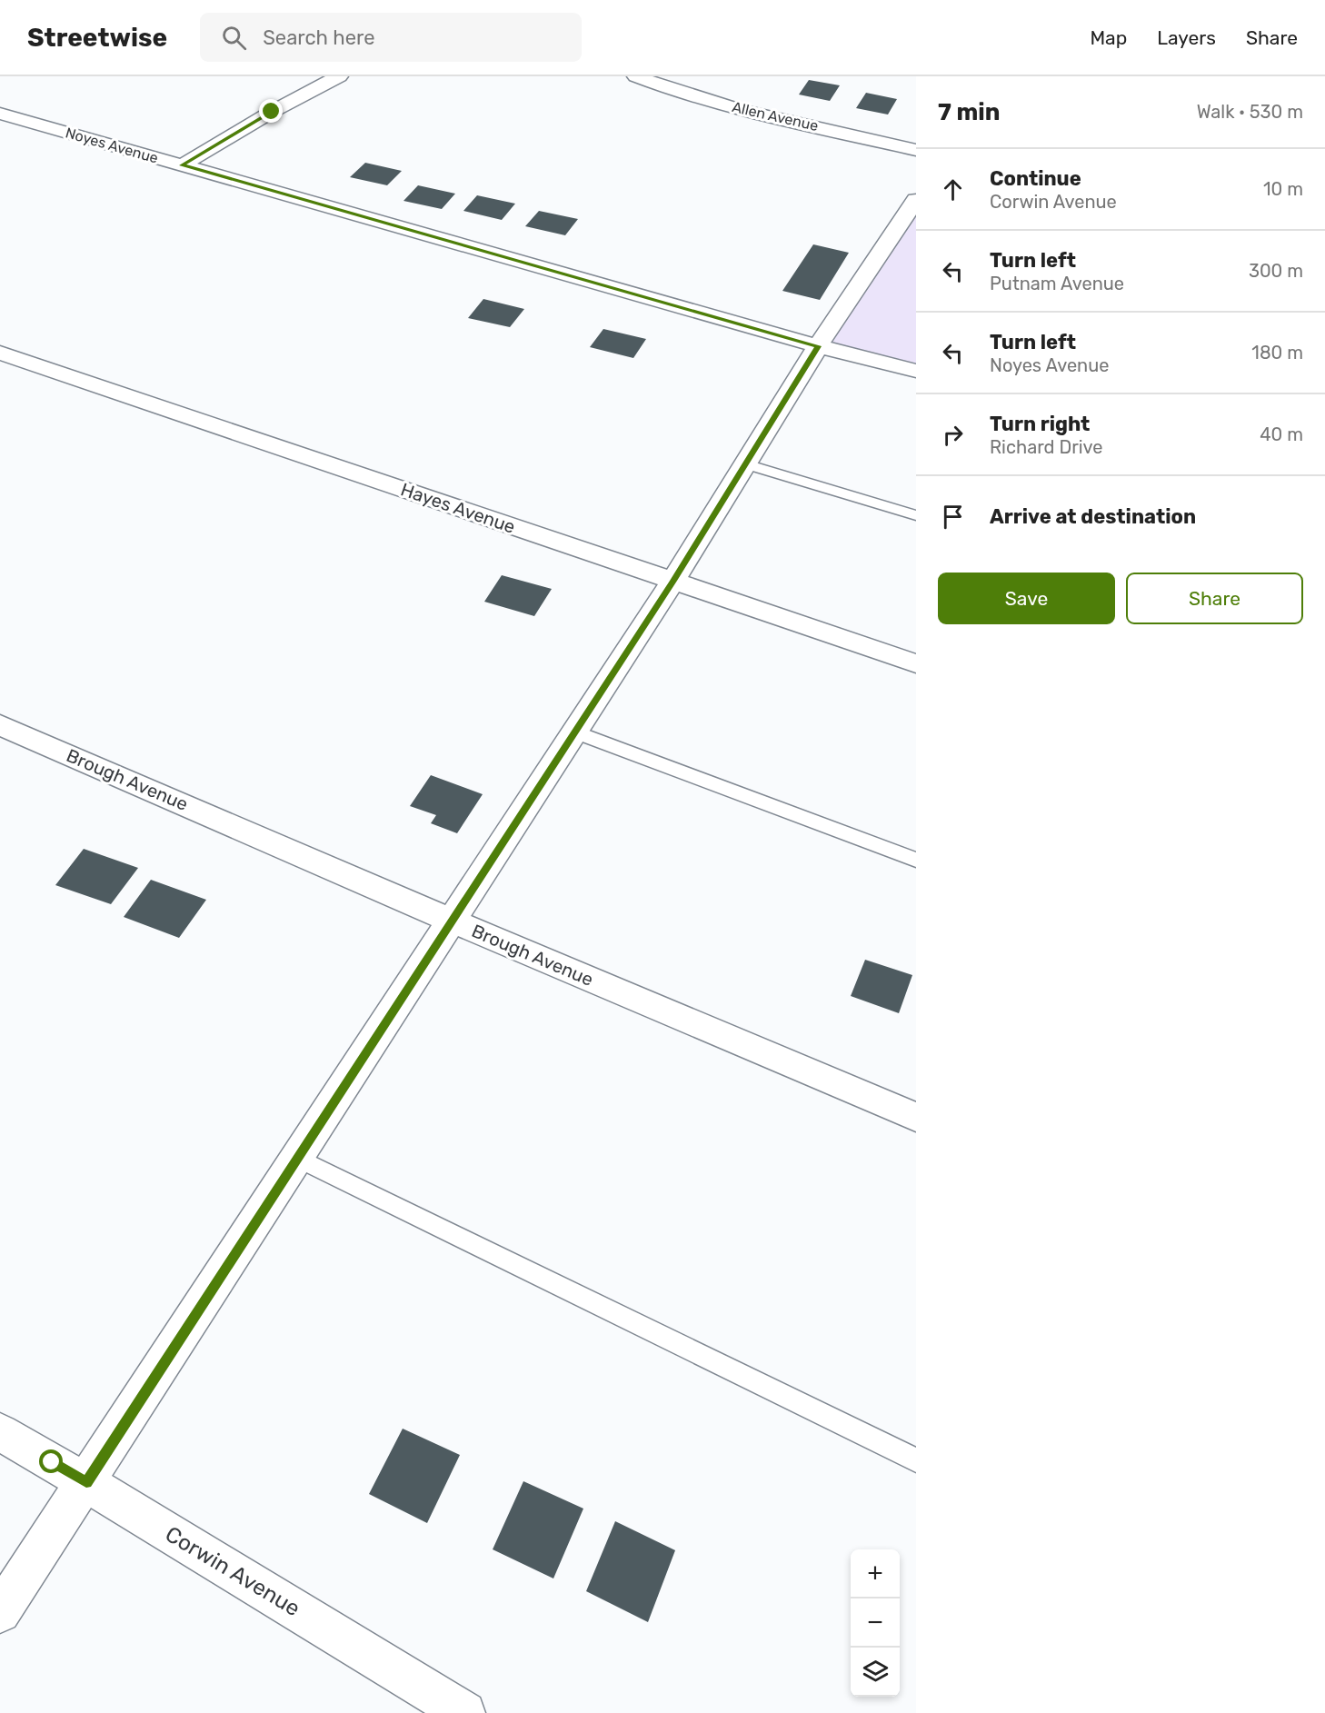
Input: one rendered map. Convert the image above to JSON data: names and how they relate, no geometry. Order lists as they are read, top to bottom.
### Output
{
  "streets": {
    "street": [
      "Allen Avenue",
      "Noyes Avenue",
      "Hayes Avenue",
      "Brough Avenue",
      "Corwin Avenue"
    ]
  },
  "page": {
    "header": "Streetwise",
    "search": "Search here",
    "nav": ["Map", "Layers", "Share"],
    "heading": ["7 min", "Walk · 530 m"],
    "list": [
      ["Continue", "Corwin Avenue", "10 m"],
      ["Turn left", "Putnam Avenue", "300 m"],
      ["Turn left", "Noyes Avenue", "180 m"],
      ["Turn right", "Richard Drive", "40 m"],
      "Arrive at destination"
    ],
    "buttons": ["Save", "Share"],
    "map_buttons": ["+", "−"]
  }
}
